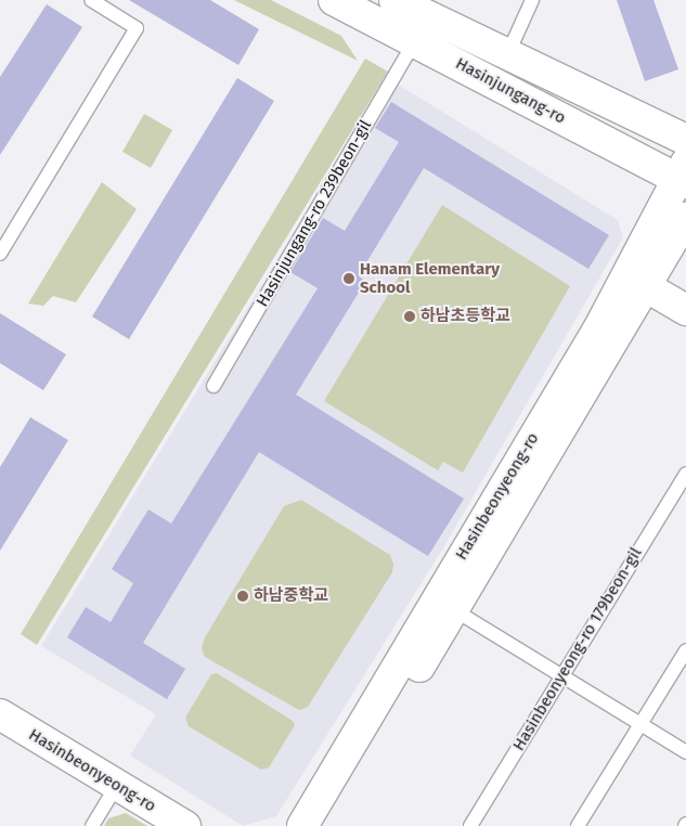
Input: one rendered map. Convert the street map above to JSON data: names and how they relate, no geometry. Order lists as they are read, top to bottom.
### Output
{
  "streets": {
    "street": ["Hasinjungang-ro", "Hasinbeonyeong-ro"],
    "lane": ["Hasinjungang-ro 239beon-gil", "Hasinbeonyeong-ro 179beon-gil"]
  },
  "crossings": [
    ["Hasinjungang-ro", "Hasinjungang-ro 239beon-gil"],
    ["Hasinjungang-ro", "Hasinbeonyeong-ro"]
  ],
  "places": ["Hanam Elementary School", "하남초등학교", "하남중학교"]
}
